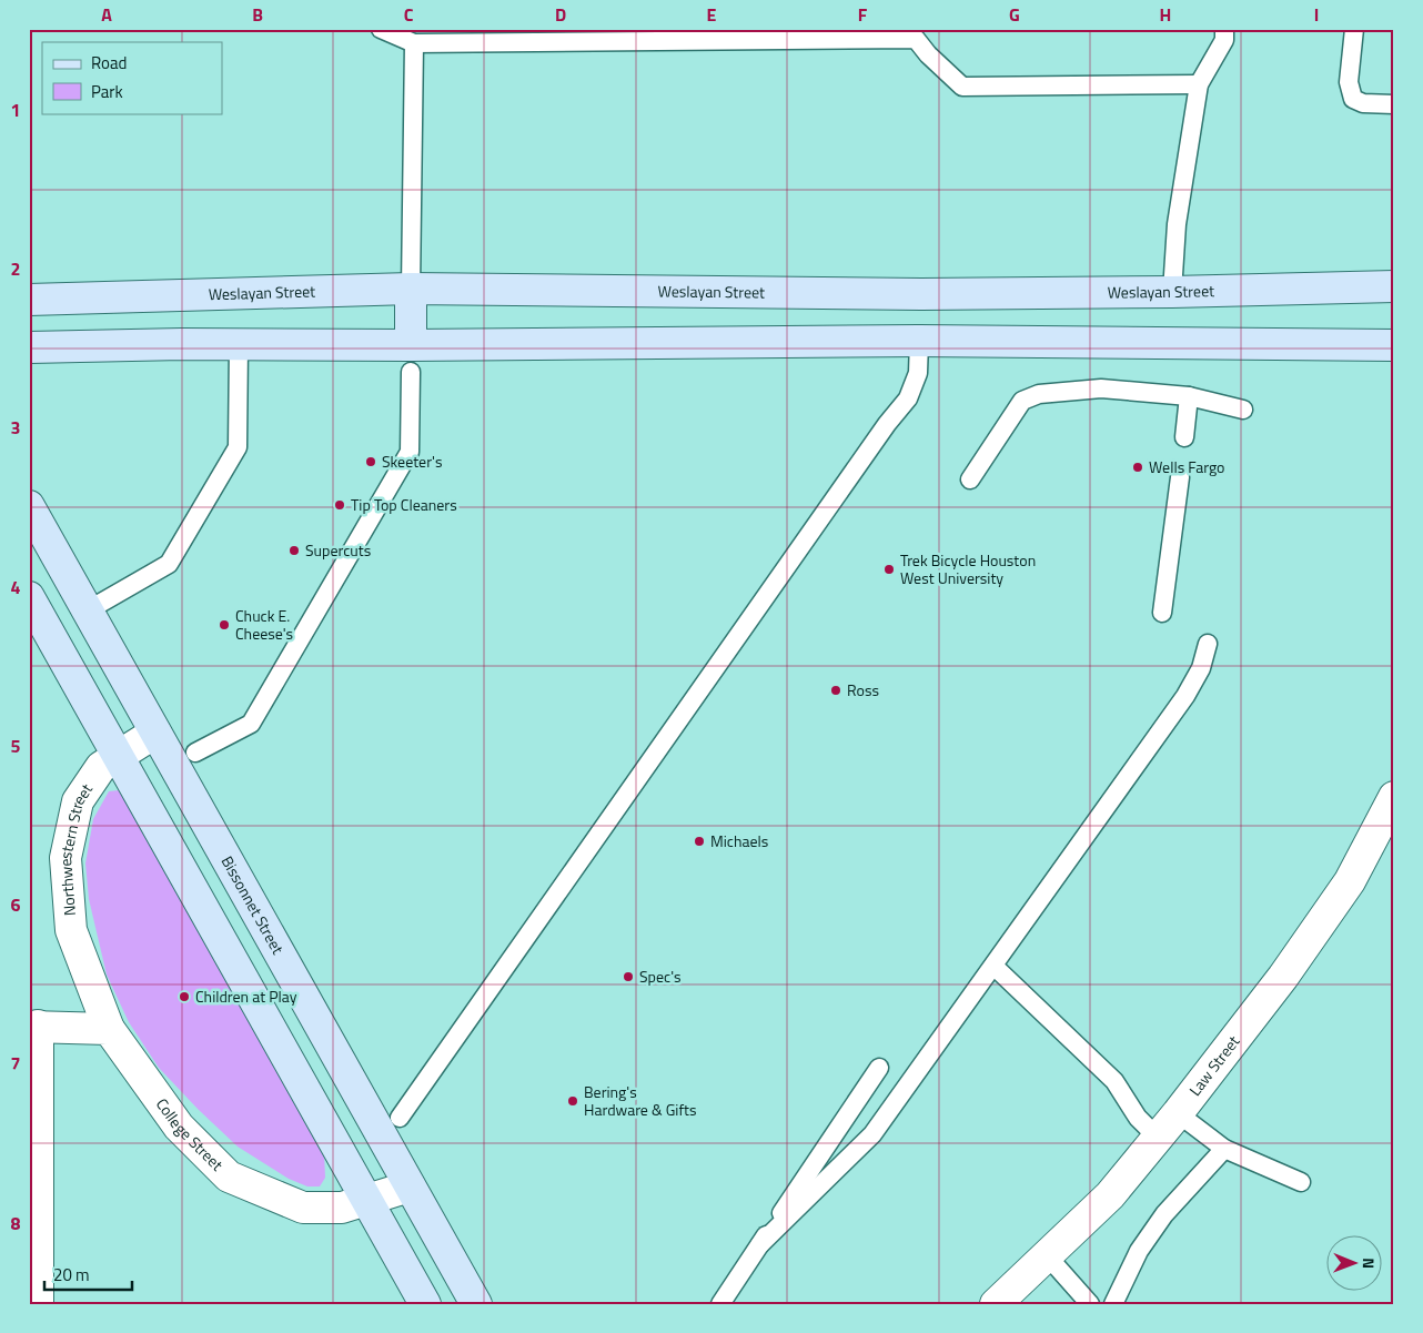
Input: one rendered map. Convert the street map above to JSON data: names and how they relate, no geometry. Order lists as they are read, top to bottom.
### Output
{
  "streets": {
    "main road": ["Weslayan Street", "Bissonnet Street"],
    "street": ["Northwestern Street", "Law Street", "College Street"]
  },
  "crossings": [
    ["Northwestern Street", "Bissonnet Street"],
    ["Northwestern Street", "College Street"],
    ["Bissonnet Street", "College Street"]
  ],
  "places": [
    "Skeeter's",
    "Wells Fargo",
    "Tip Top Cleaners",
    "Supercuts",
    "Trek Bicycle Houston West University",
    "Chuck E. Cheese's",
    "Ross",
    "Michaels",
    "Spec's",
    "Children at Play",
    "Bering's Hardware & Gifts"
  ],
  "legend": ["Road", "Park"],
  "scale_bar": "20 m",
  "north": "right",
  "grid": {
    "columns": [
      "A",
      "B",
      "C",
      "D",
      "E",
      "F",
      "G",
      "H",
      "I"
    ],
    "rows": [
      "1",
      "2",
      "3",
      "4",
      "5",
      "6",
      "7",
      "8"
    ]
  }
}
